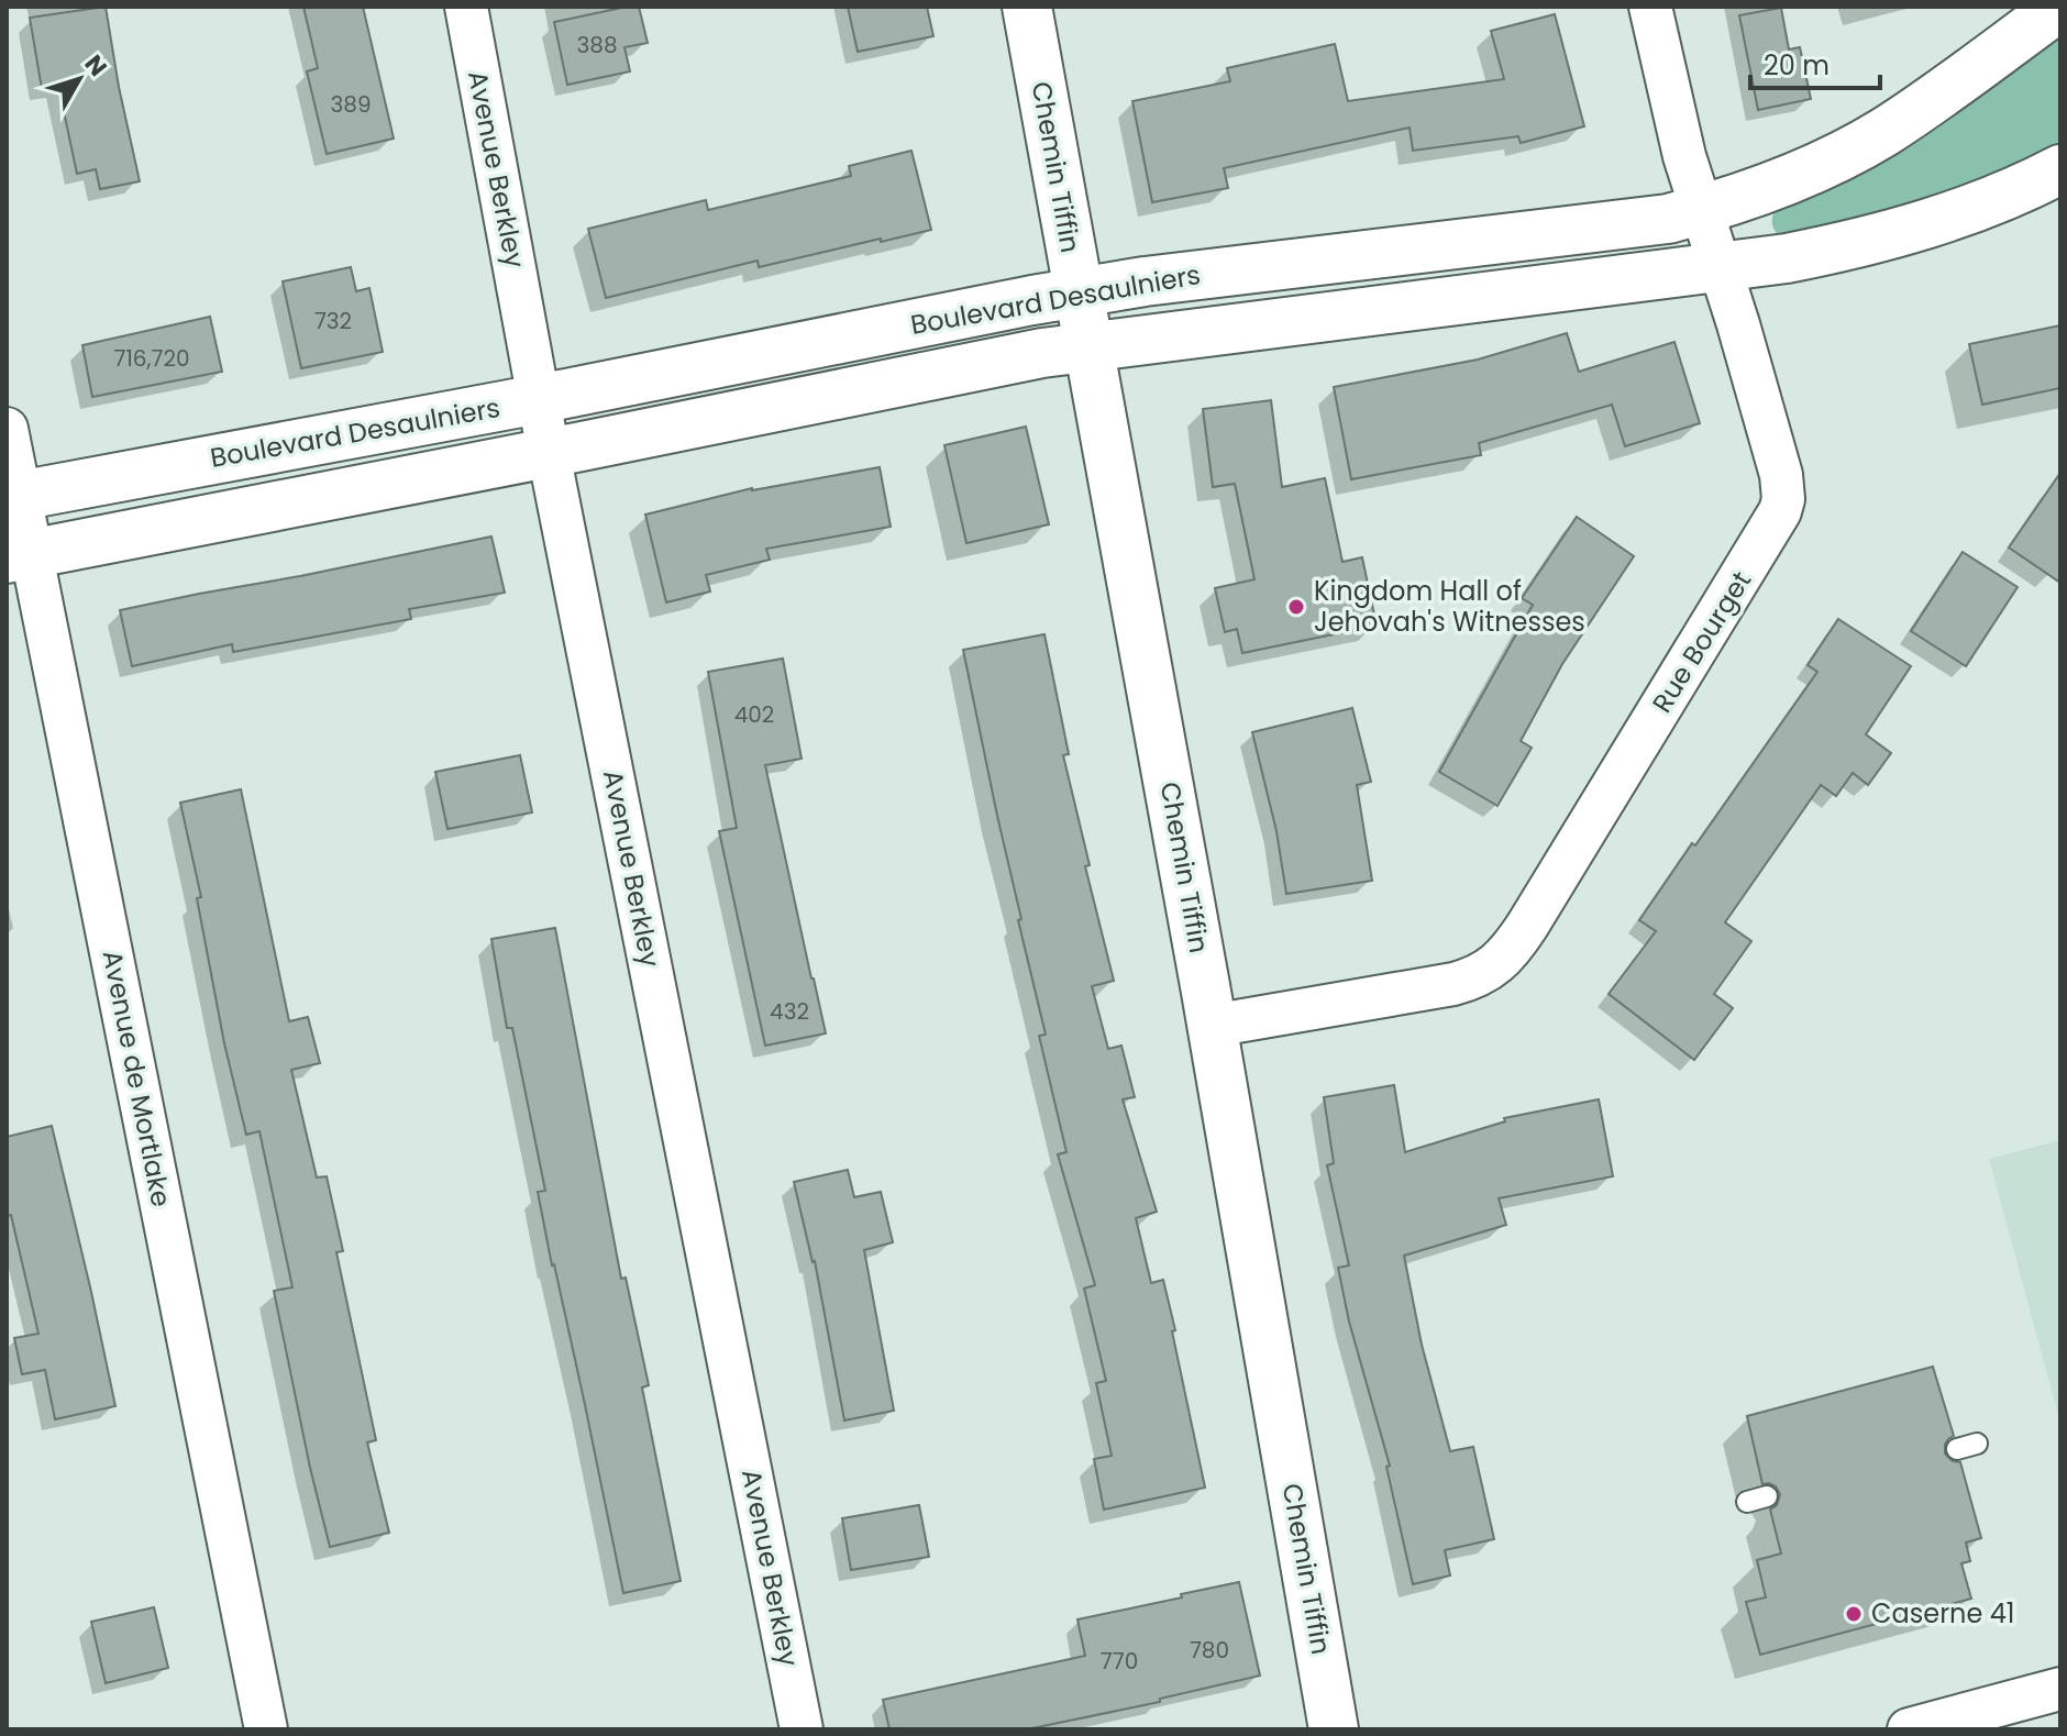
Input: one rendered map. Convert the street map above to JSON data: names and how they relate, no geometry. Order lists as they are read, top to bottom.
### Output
{
  "streets": {
    "street": [
      "Chemin Tiffin",
      "Avenue Berkley",
      "Boulevard Desaulniers",
      "Rue Bourget",
      "Avenue de Mortlake"
    ]
  },
  "crossings": [
    ["Chemin Tiffin", "Boulevard Desaulniers"],
    ["Chemin Tiffin", "Rue Bourget"],
    ["Avenue Berkley", "Boulevard Desaulniers"],
    ["Boulevard Desaulniers", "Rue Bourget"],
    ["Boulevard Desaulniers", "Avenue de Mortlake"]
  ],
  "places": ["Kingdom Hall of Jehovah's Witnesses", "Caserne 41"],
  "house_numbers": [
    "388",
    "389",
    "732",
    "716,720",
    "402",
    "432",
    "780",
    "770"
  ],
  "scale_bar": "20 m",
  "north": "top right"
}
